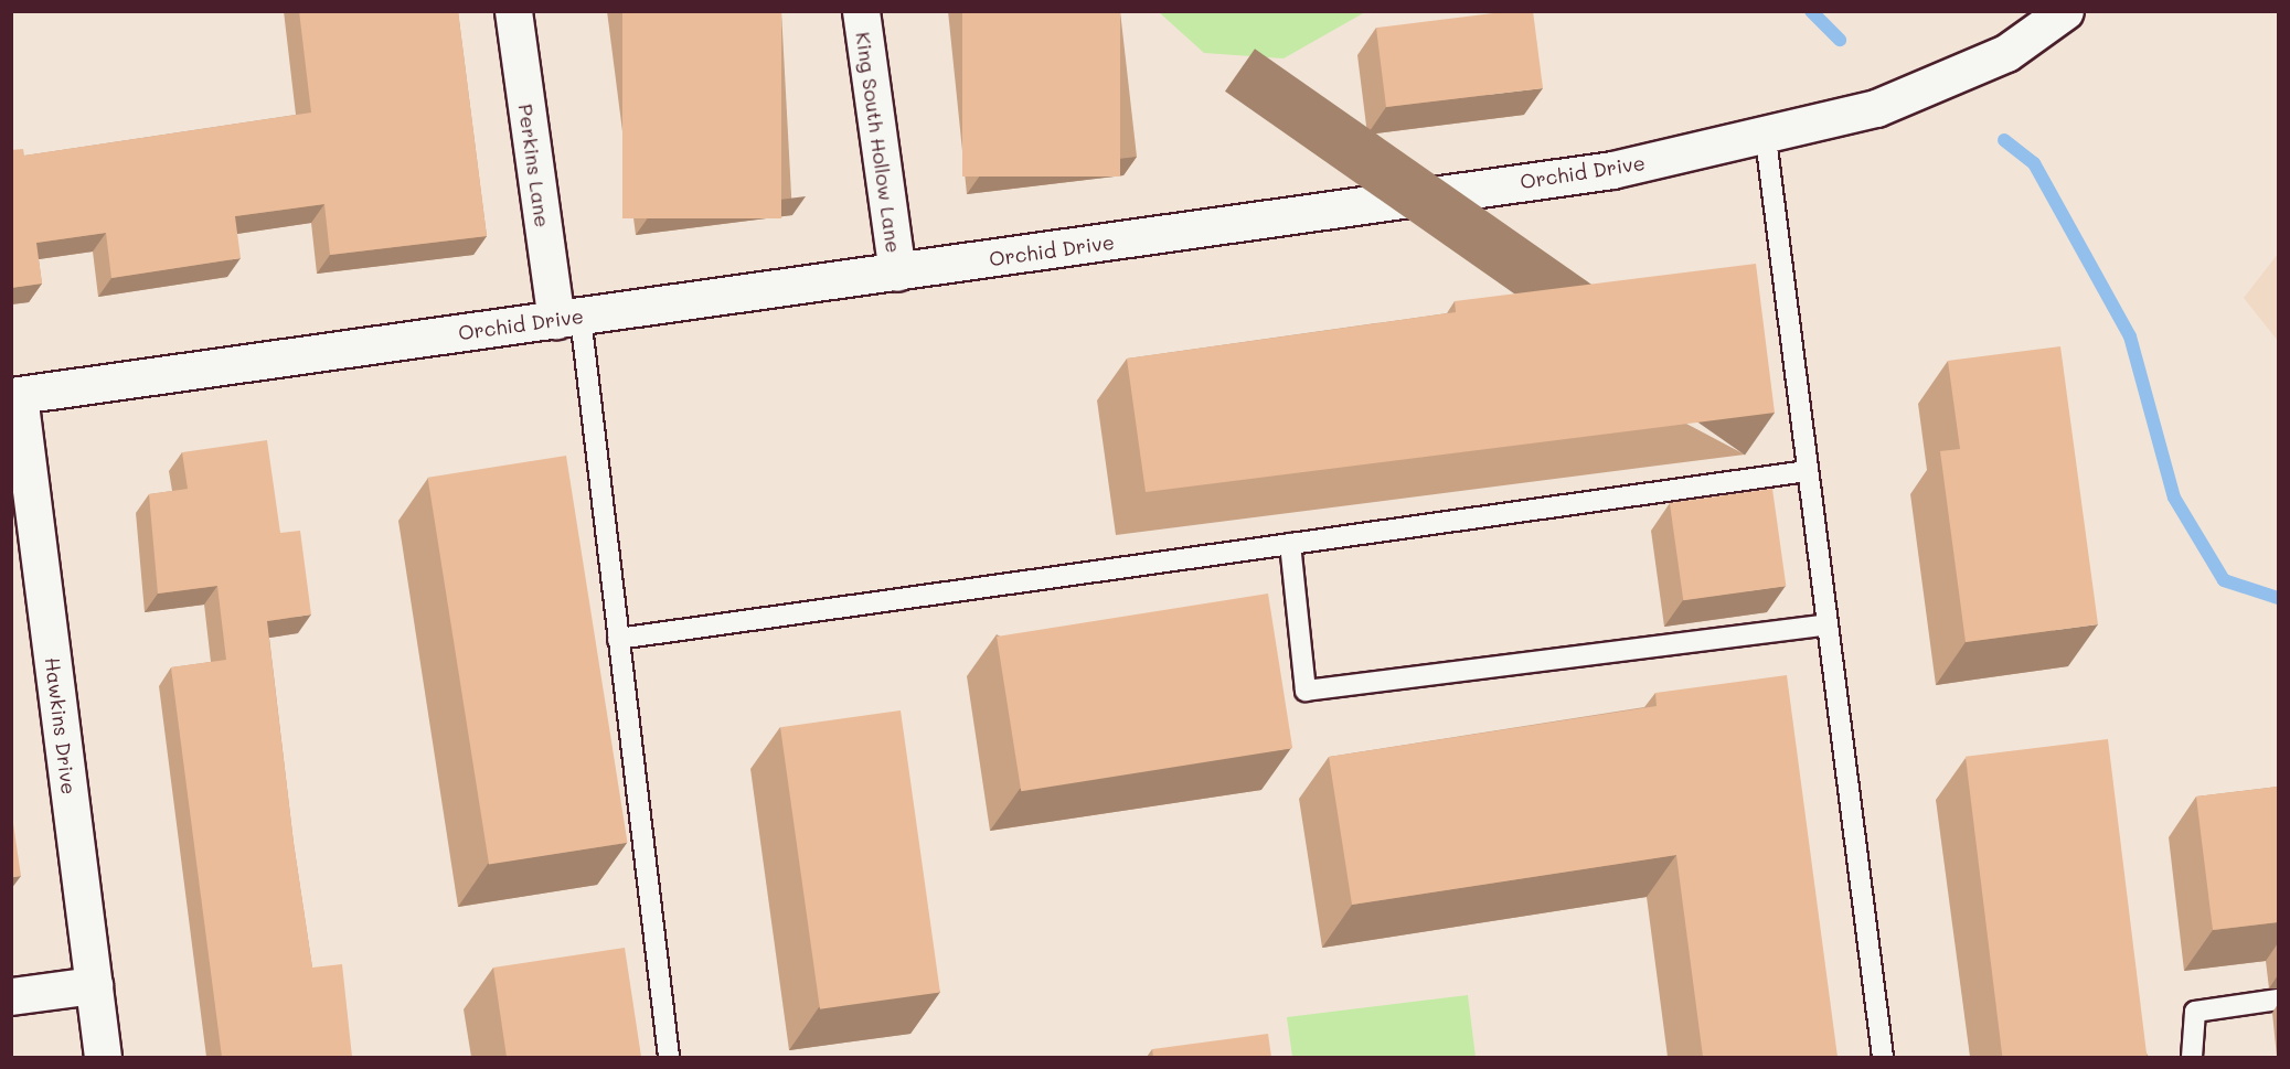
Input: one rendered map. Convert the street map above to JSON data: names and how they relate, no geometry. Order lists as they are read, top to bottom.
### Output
{
  "streets": {
    "street": [
      "King South Hollow Lane",
      "Perkins Lane",
      "Orchid Drive",
      "Hawkins Drive"
    ]
  },
  "crossings": [
    ["King South Hollow Lane", "Orchid Drive"],
    ["Perkins Lane", "Orchid Drive"],
    ["Orchid Drive", "Hawkins Drive"]
  ]
}
